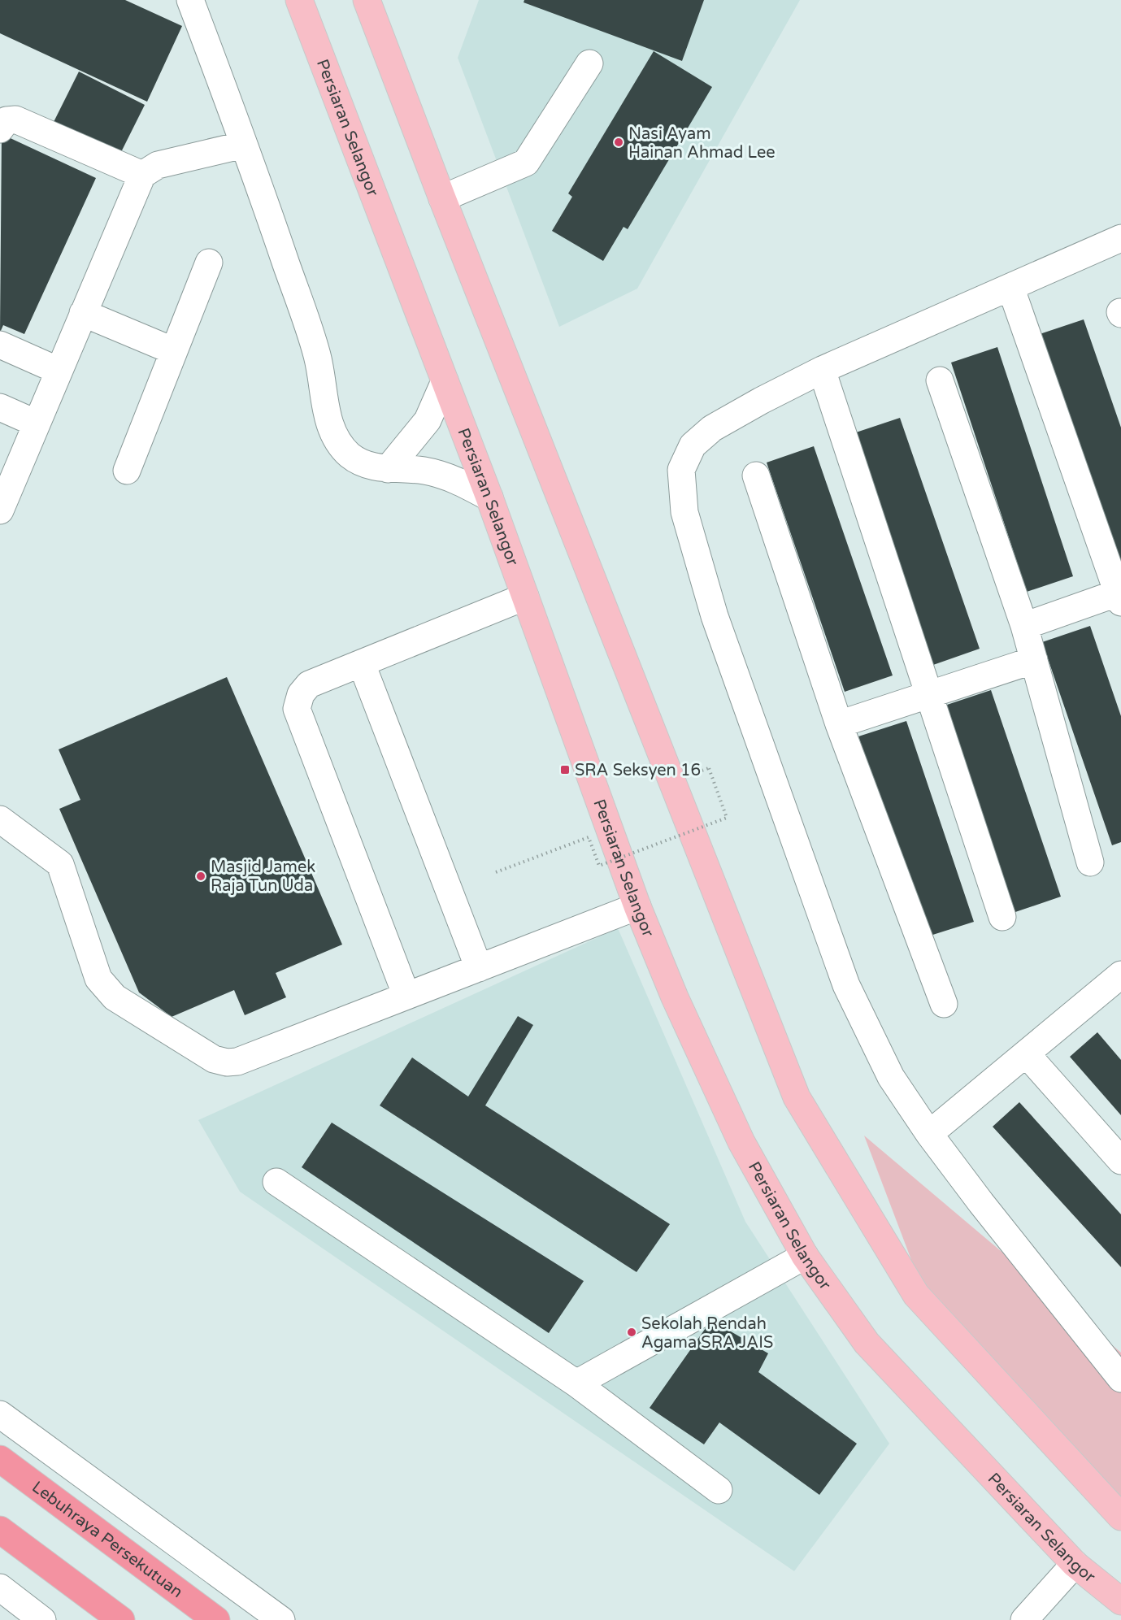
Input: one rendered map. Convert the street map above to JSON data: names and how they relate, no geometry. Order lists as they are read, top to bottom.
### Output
{
  "streets": {
    "highway": ["Lebuhraya Persekutuan"],
    "main road": ["Persiaran Selangor"]
  },
  "places": {
    "other": ["Nasi Ayam Hainan Ahmad Lee", "Masjid Jamek Raja Tun Uda", "Sekolah Rendah Agama SRA JAIS"],
    "transit": ["SRA Seksyen 16"]
  }
}
